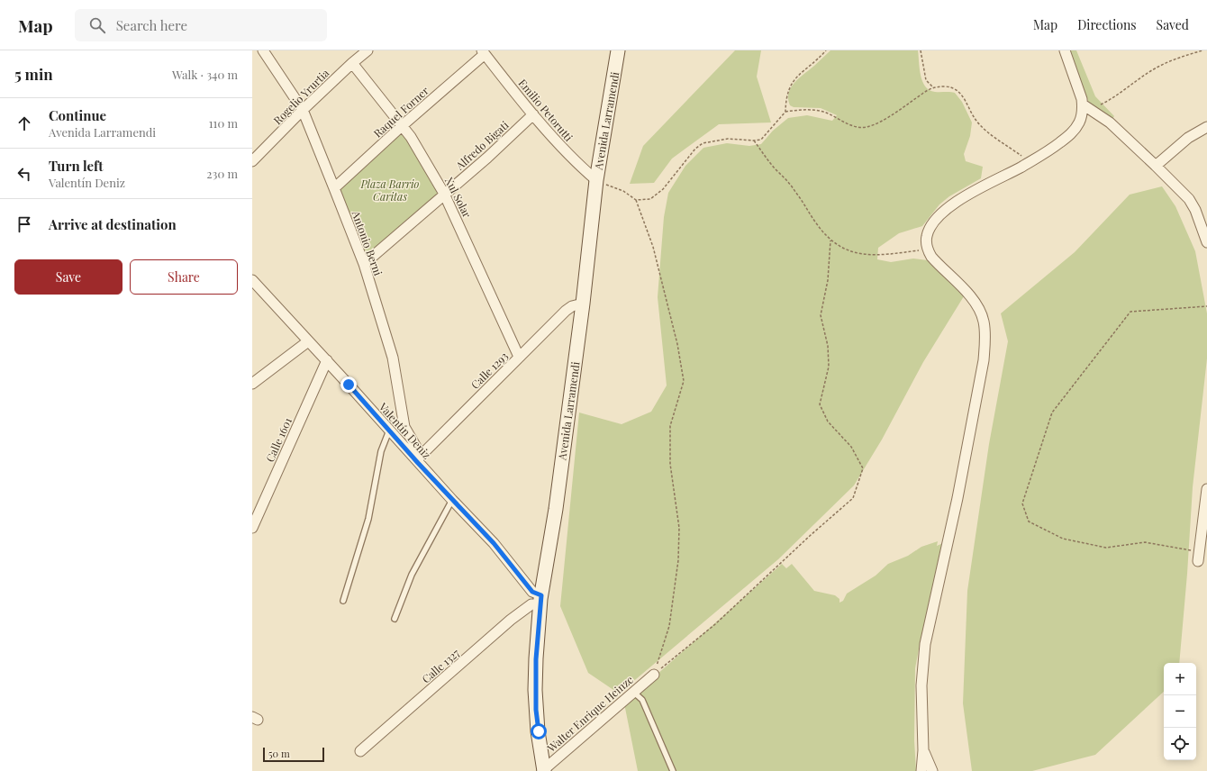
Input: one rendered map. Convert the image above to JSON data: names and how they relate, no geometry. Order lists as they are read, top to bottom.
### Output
{
  "streets": {
    "main road": ["Avenida Larramendi"],
    "street": [
      "Rogelio Yrurtia",
      "Emilio Petorutti",
      "Raquel Forner",
      "Alfredo Bigati",
      "Xul Solar",
      "Antonio Berni",
      "Calle 1293",
      "Valentín Deniz",
      "Calle 1601",
      "Calle 1327",
      "Walter Enrique Heinze"
    ]
  },
  "crossings": [
    ["Rogelio Yrurtia", "Xul Solar"],
    ["Rogelio Yrurtia", "Antonio Berni"],
    ["Emilio Petorutti", "Raquel Forner"],
    ["Emilio Petorutti", "Avenida Larramendi"],
    ["Emilio Petorutti", "Alfredo Bigati"],
    ["Raquel Forner", "Xul Solar"],
    ["Raquel Forner", "Antonio Berni"],
    ["Avenida Larramendi", "Calle 1293"],
    ["Avenida Larramendi", "Valentín Deniz"],
    ["Avenida Larramendi", "Calle 1327"],
    ["Avenida Larramendi", "Walter Enrique Heinze"],
    ["Alfredo Bigati", "Xul Solar"],
    ["Alfredo Bigati", "Antonio Berni"],
    ["Xul Solar", "Calle 1293"],
    ["Antonio Berni", "Calle 1293"],
    ["Antonio Berni", "Valentín Deniz"],
    ["Calle 1293", "Valentín Deniz"],
    ["Valentín Deniz", "Calle 1601"],
    ["Valentín Deniz", "Calle 1327"]
  ],
  "parks": ["Plaza Barrio Caritas"],
  "scale_bar": "50 m",
  "page": {
    "header": "Map",
    "search": "Search here",
    "nav": ["Map", "Directions", "Saved"],
    "heading": ["5 min", "Walk · 340 m"],
    "list": [
      ["Continue", "Avenida Larramendi", "110 m"],
      ["Turn left", "Valentín Deniz", "230 m"],
      "Arrive at destination"
    ],
    "buttons": ["Save", "Share"],
    "map_buttons": ["+", "−"],
    "scale": "50 m"
  }
}
